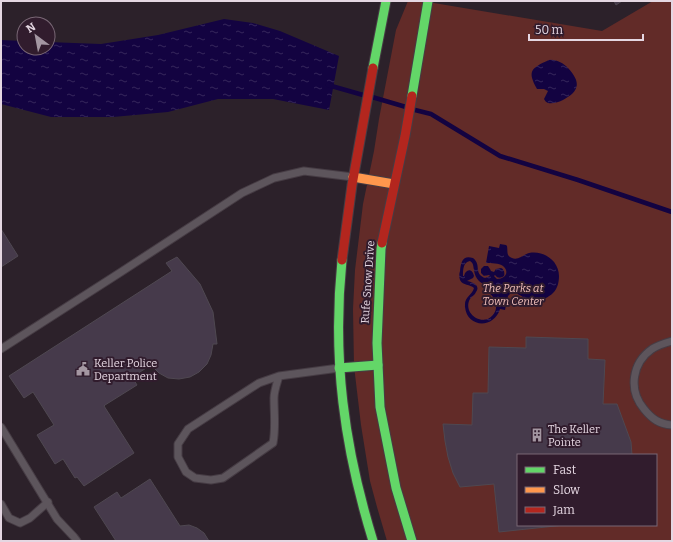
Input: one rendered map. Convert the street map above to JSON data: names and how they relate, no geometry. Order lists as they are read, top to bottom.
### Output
{
  "streets": {
    "main road": ["Rufe Snow Drive"]
  },
  "parks": ["The Parks at Town Center"],
  "places": {
    "public building": ["Keller Police Department"],
    "building": ["The Keller Pointe"]
  },
  "legend": ["Fast", "Slow", "Jam"],
  "scale_bar": "50 m",
  "north": "top left"
}
